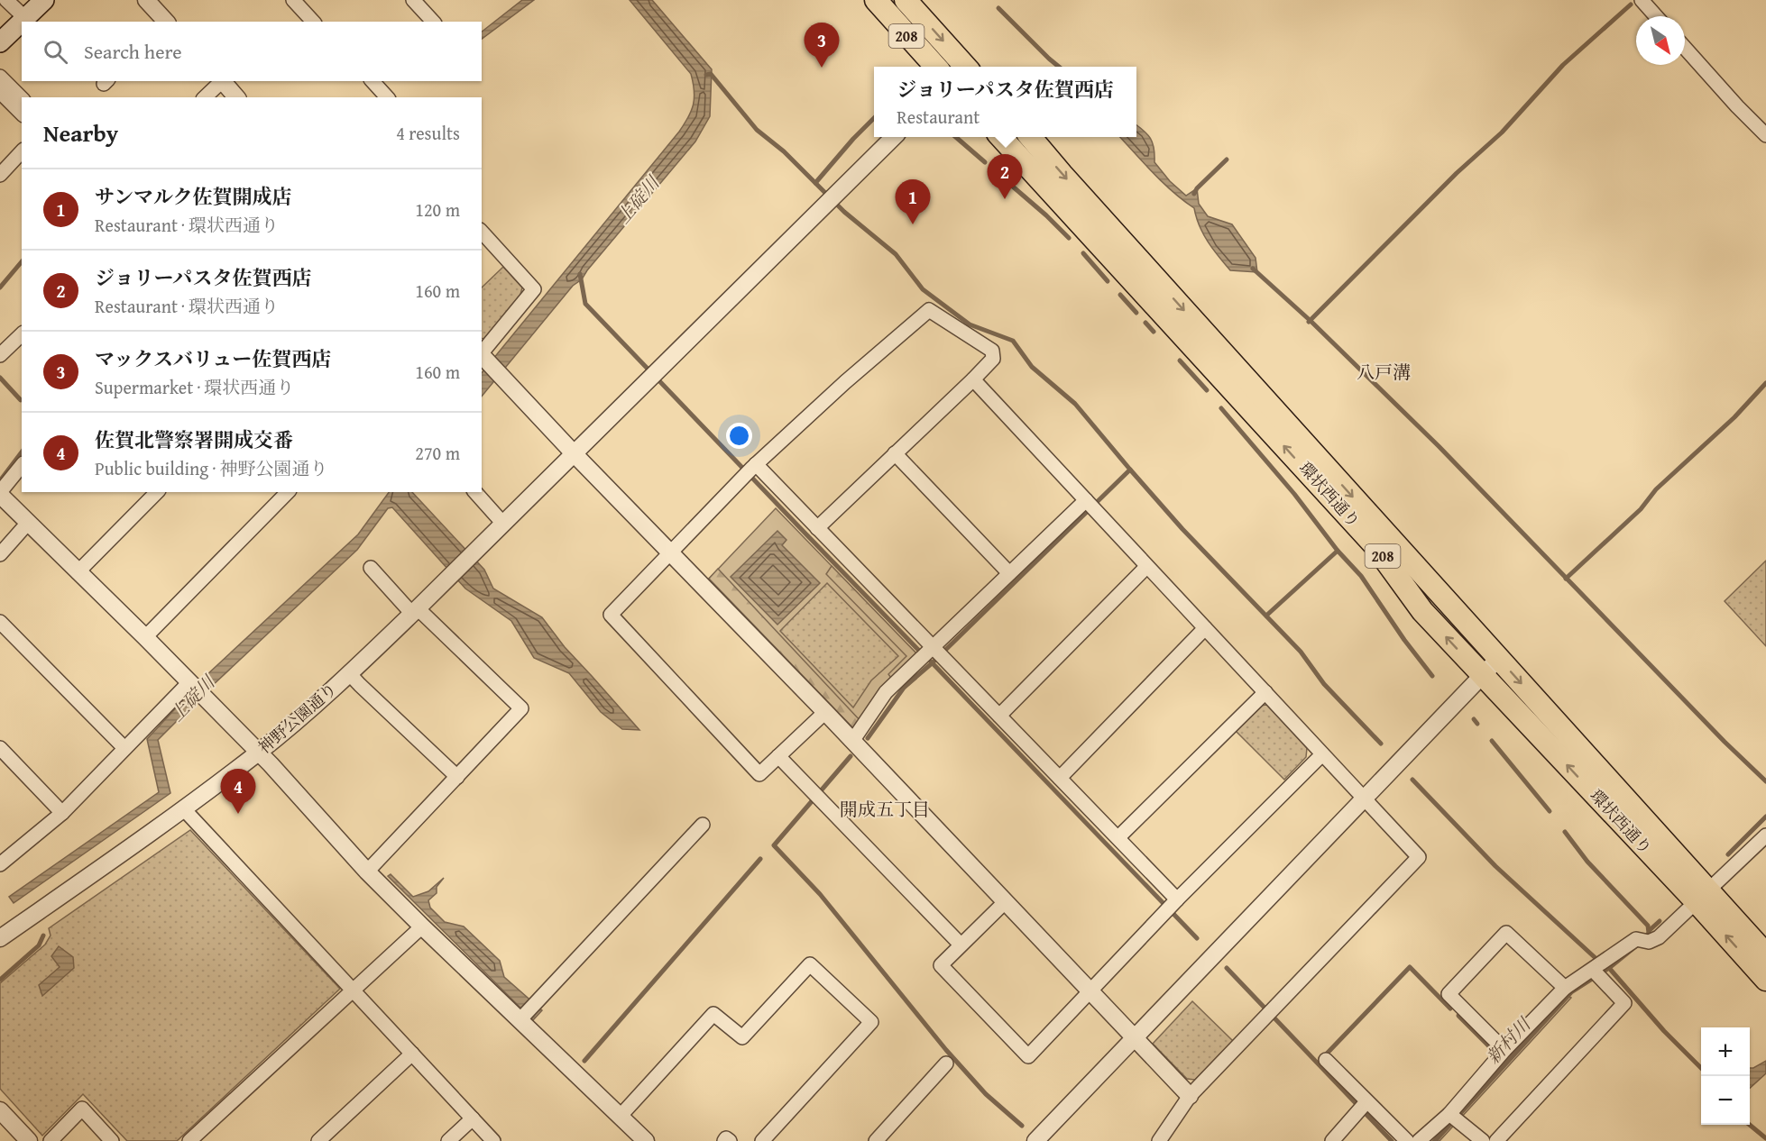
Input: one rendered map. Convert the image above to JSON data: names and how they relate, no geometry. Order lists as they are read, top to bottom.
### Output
{
  "streets": {
    "highway": ["208", "環状西通り"],
    "street": ["神野公園通り"]
  },
  "districts": ["八戸溝", "開成五丁目"],
  "water": ["上碇川", "新村川"],
  "north": "bottom right",
  "page": {
    "search": "Search here",
    "pins": [
      "3",
      "2",
      "1",
      "4"
    ],
    "popup": ["ジョリーパスタ佐賀西店", "Restaurant"],
    "heading": ["Nearby", "4 results"],
    "list": [
      {
        "mark": "1",
        "name": "サンマルク佐賀開成店",
        "note": "Restaurant · 環状西通り",
        "value": "120 m"
      },
      {
        "mark": "2",
        "name": "ジョリーパスタ佐賀西店",
        "note": "Restaurant · 環状西通り",
        "value": "160 m"
      },
      {
        "mark": "3",
        "name": "マックスバリュー佐賀西店",
        "note": "Supermarket · 環状西通り",
        "value": "160 m"
      },
      {
        "mark": "4",
        "name": "佐賀北警察署開成交番",
        "note": "Public building · 神野公園通り",
        "value": "270 m"
      }
    ],
    "map_buttons": ["+", "−"]
  }
}
